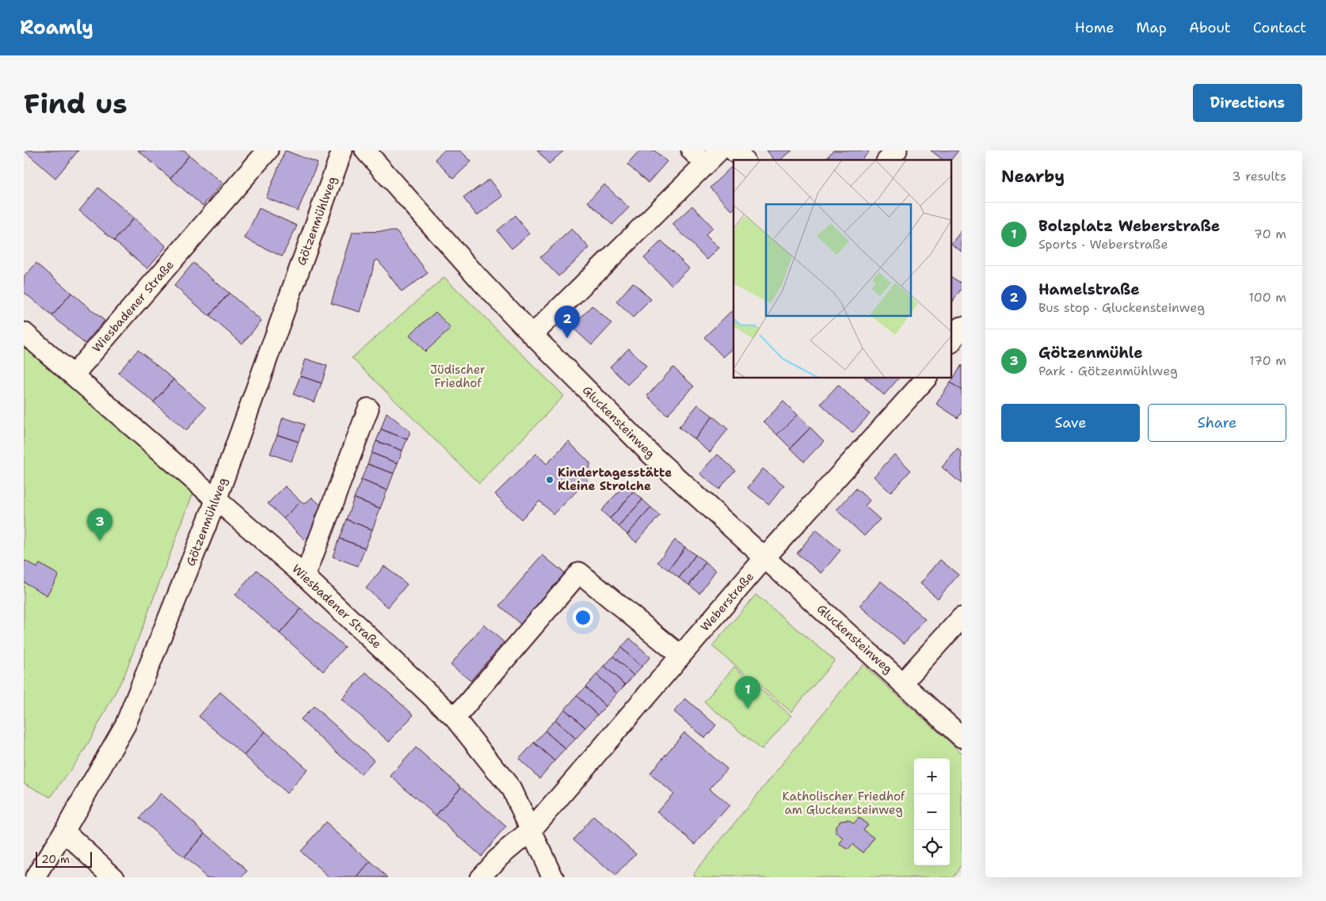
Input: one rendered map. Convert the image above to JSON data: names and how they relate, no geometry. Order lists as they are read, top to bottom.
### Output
{
  "streets": {
    "street": [
      "Götzenmühlweg",
      "Wiesbadener Straße",
      "Gluckensteinweg",
      "Weberstraße"
    ]
  },
  "crossings": [
    ["Götzenmühlweg", "Wiesbadener Straße"],
    ["Wiesbadener Straße", "Weberstraße"],
    ["Gluckensteinweg", "Weberstraße"]
  ],
  "parks": ["Jüdischer Friedhof", "Katholischer Friedhof am Gluckensteinweg"],
  "places": ["Kindertagesstätte Kleine Strolche"],
  "scale_bar": "20 m",
  "page": {
    "header": "Roamly",
    "nav": [
      "Home",
      "Map",
      "About",
      "Contact"
    ],
    "buttons": [
      "Directions",
      ["Save", "Share"]
    ],
    "title": "Find us",
    "heading": ["Nearby", "3 results"],
    "list": [
      {
        "mark": "1",
        "name": "Bolzplatz Weberstraße",
        "note": "Sports · Weberstraße",
        "value": "70 m"
      },
      {
        "mark": "2",
        "name": "Hamelstraße",
        "note": "Bus stop · Gluckensteinweg",
        "value": "100 m"
      },
      {
        "mark": "3",
        "name": "Götzenmühle",
        "note": "Park · Götzenmühlweg",
        "value": "170 m"
      }
    ],
    "pins": ["2", "3", "1"],
    "map_buttons": ["+", "−"],
    "scale": "20 m"
  }
}
